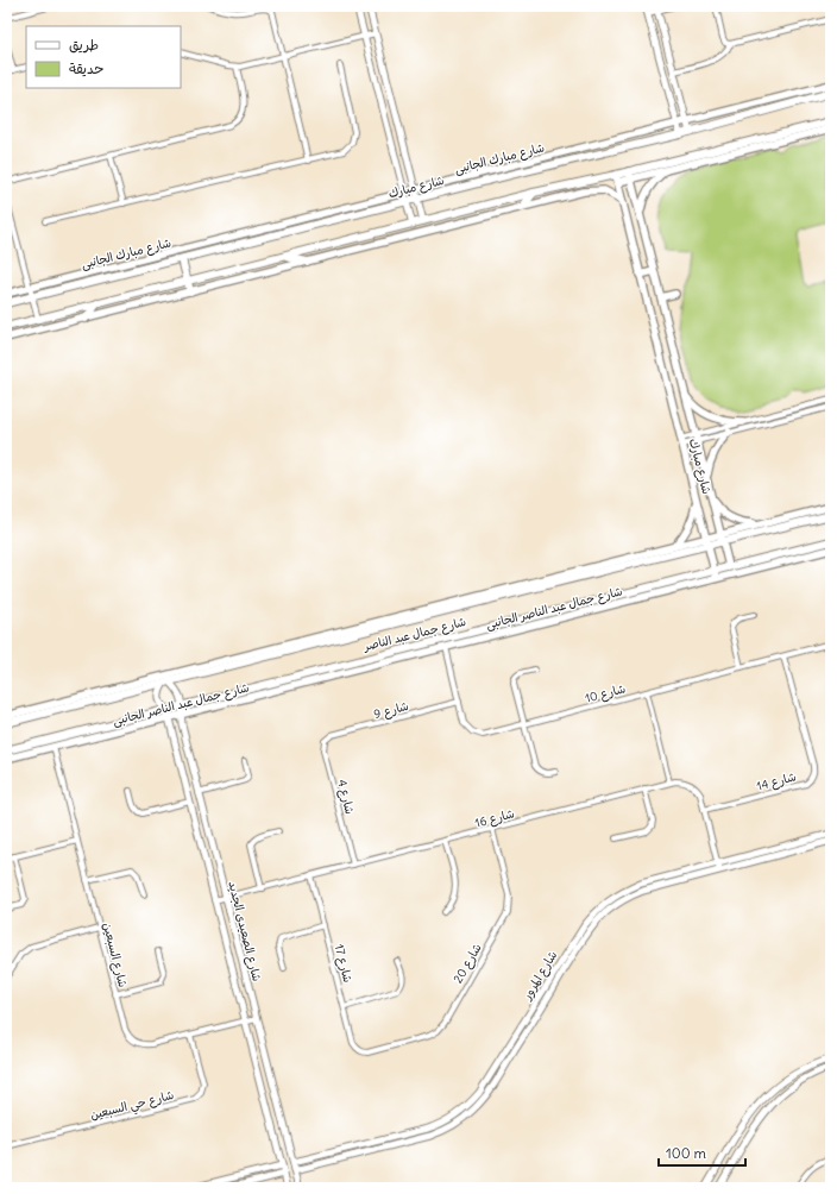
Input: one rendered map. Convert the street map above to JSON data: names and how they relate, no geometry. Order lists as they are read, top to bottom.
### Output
{
  "streets": {
    "main road": [
      "شارع مبارك الجانبى",
      "شارع مبارك",
      "شارع جمال عبد الناصر الجانبى",
      "شارع جمال عبد الناصر"
    ],
    "street": [
      "شارع 10",
      "شارع 9",
      "شارع 14",
      "شارع 4",
      "شارع 16",
      "شارع الصعيدى الجديد",
      "شارع السبعين",
      "شارع 17",
      "شارع 20",
      "شارع المرور",
      "شارع حي السبعين"
    ]
  },
  "crossings": [
    ["شارع مبارك الجانبى", "شارع مبارك"],
    ["شارع مبارك", "شارع جمال عبد الناصر الجانبى"],
    ["شارع مبارك", "شارع جمال عبد الناصر"],
    ["شارع جمال عبد الناصر الجانبى", "شارع جمال عبد الناصر"],
    ["شارع جمال عبد الناصر الجانبى", "شارع 10"],
    ["شارع جمال عبد الناصر الجانبى", "شارع الصعيدى الجديد"],
    ["شارع جمال عبد الناصر الجانبى", "شارع السبعين"],
    ["شارع جمال عبد الناصر", "شارع الصعيدى الجديد"],
    ["شارع 10", "شارع 9"],
    ["شارع 10", "شارع 14"],
    ["شارع 9", "شارع 4"],
    ["شارع 14", "شارع 16"],
    ["شارع 4", "شارع 16"],
    ["شارع 16", "شارع الصعيدى الجديد"],
    ["شارع 16", "شارع 17"],
    ["شارع 16", "شارع 20"],
    ["شارع 16", "شارع المرور"],
    ["شارع الصعيدى الجديد", "شارع السبعين"],
    ["شارع الصعيدى الجديد", "شارع المرور"],
    ["شارع السبعين", "شارع حي السبعين"],
    ["شارع 17", "شارع 20"]
  ],
  "legend": ["طريق", "حديقة"],
  "scale_bar": "100 m"
}
